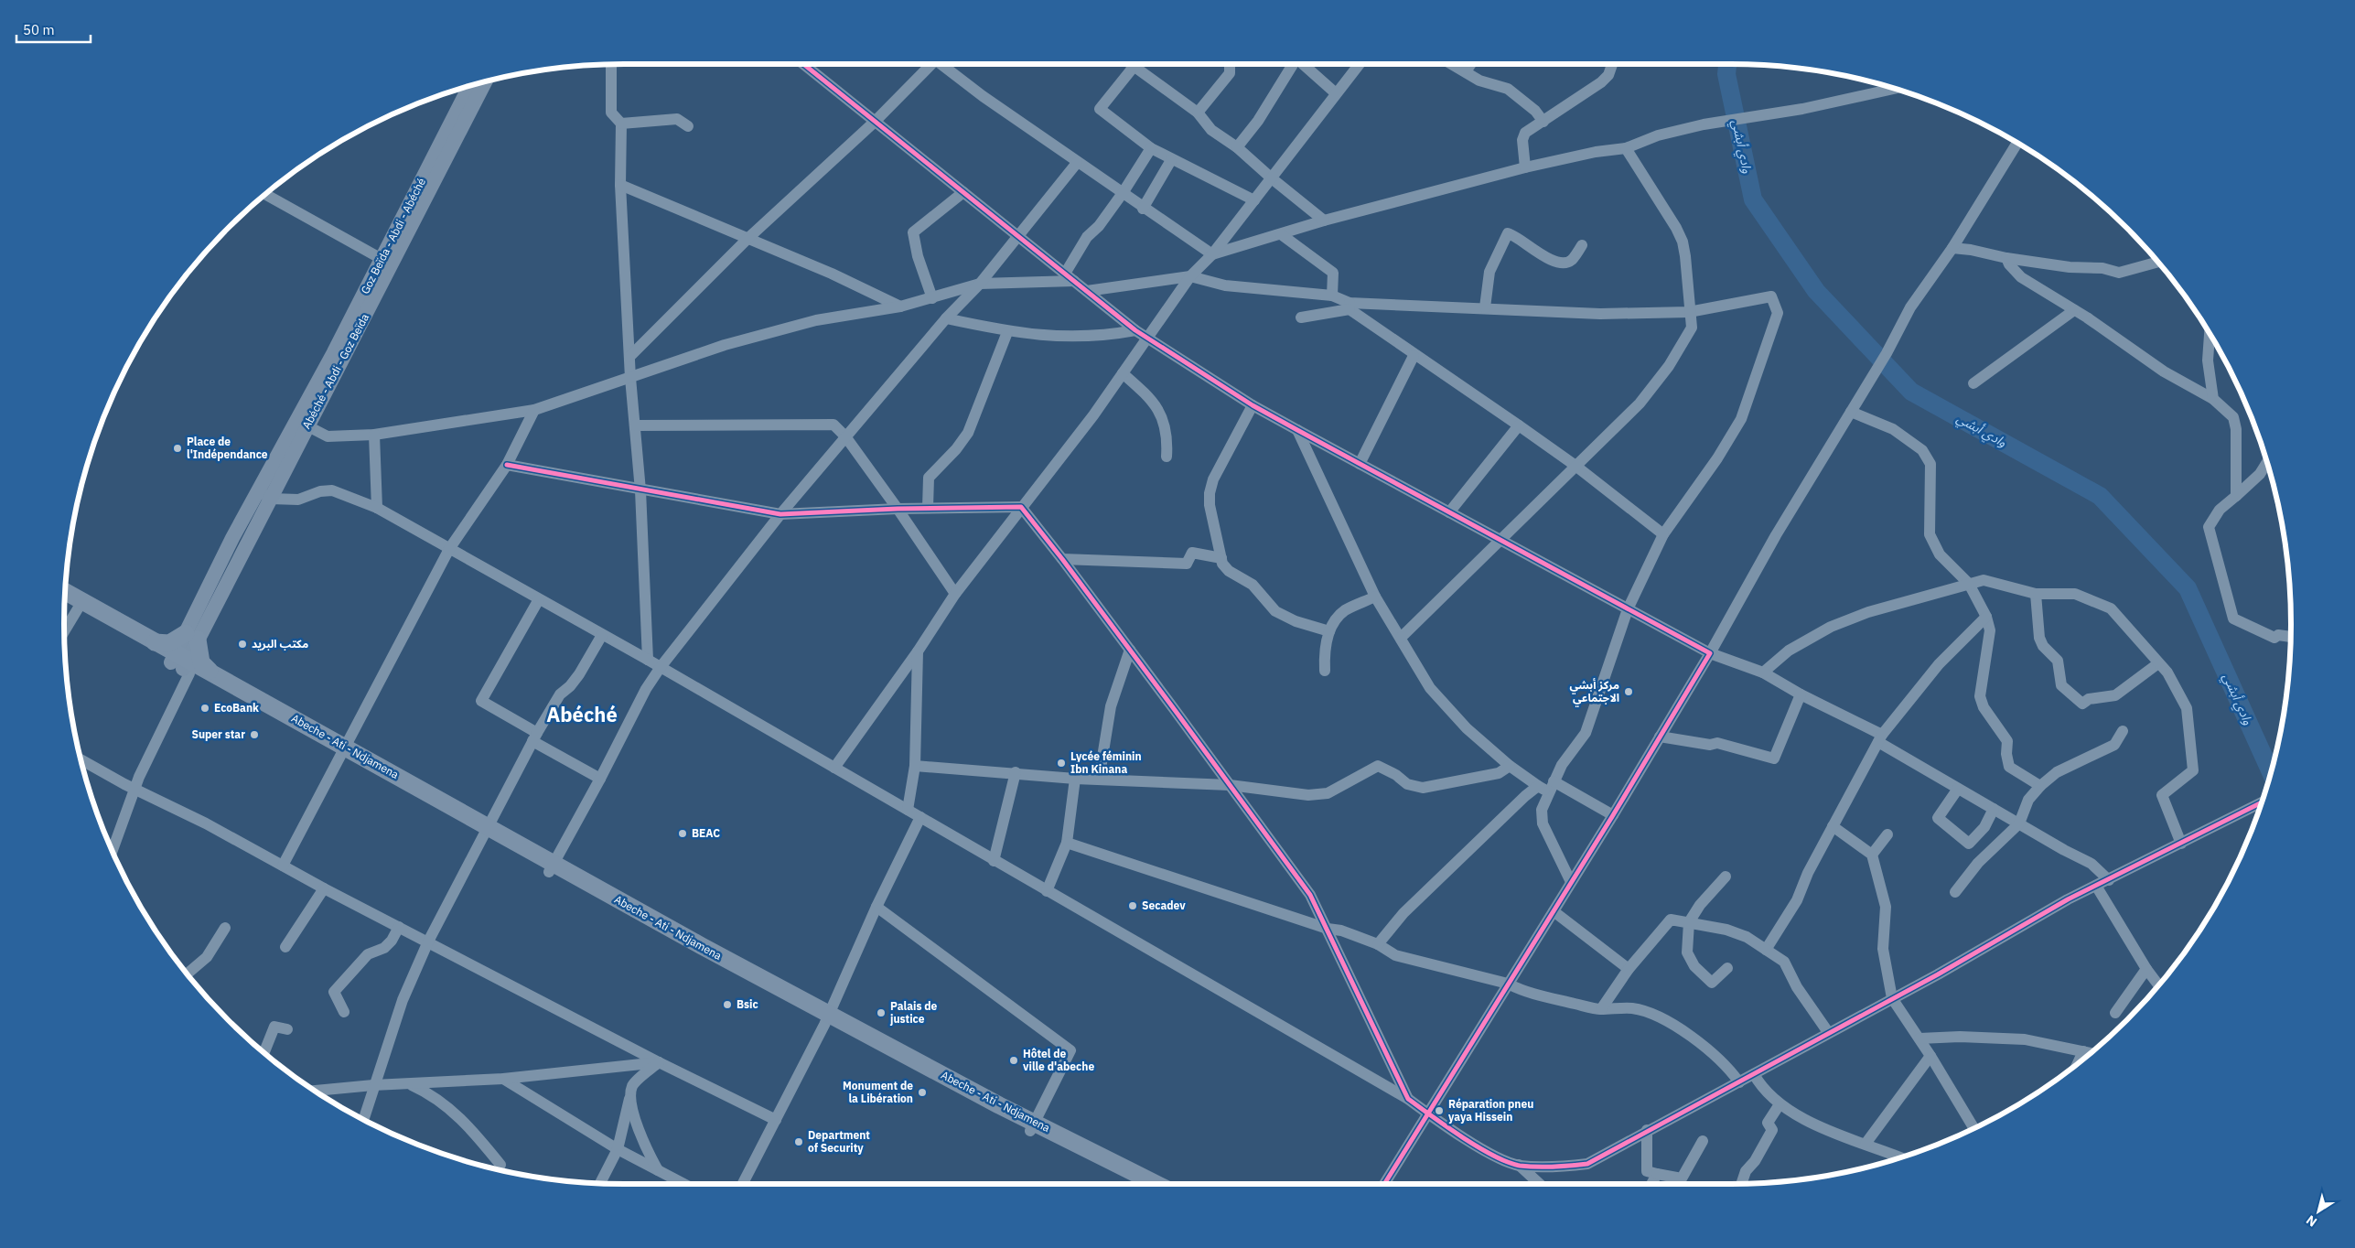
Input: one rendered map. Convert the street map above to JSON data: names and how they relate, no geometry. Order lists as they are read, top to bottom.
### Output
{
  "streets": {
    "highway": ["Abeche - Ati - Ndjamena"],
    "main road": ["Goz Beïda - Abdi - Abéché"]
  },
  "districts": ["Abéché"],
  "water": ["وادي أبشي"],
  "places": [
    "Place de l'Indépendance",
    "مكتب البريد",
    "مركز أبشي الاجتماعي",
    "EcoBank",
    "Super star",
    "Lycée féminin Ibn Kinana",
    "BEAC",
    "Secadev",
    "Bsic",
    "Palais de justice",
    "Hôtel de ville d'abeche",
    "Monument de la Libération",
    "Réparation pneu yaya Hissein",
    "Department of Security"
  ],
  "scale_bar": "50 m",
  "north": "bottom left"
}
